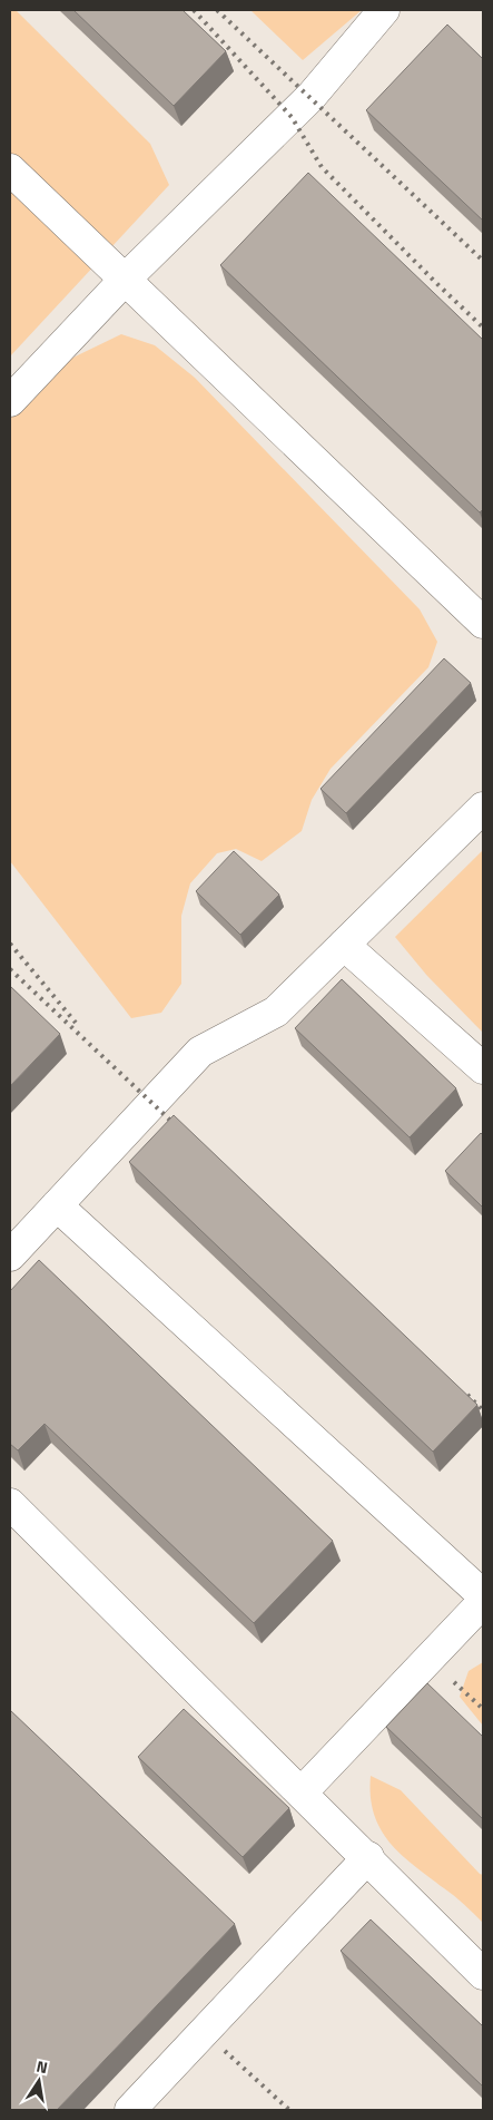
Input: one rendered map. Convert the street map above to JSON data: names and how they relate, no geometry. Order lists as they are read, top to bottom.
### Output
{
  "north": "top"
}
